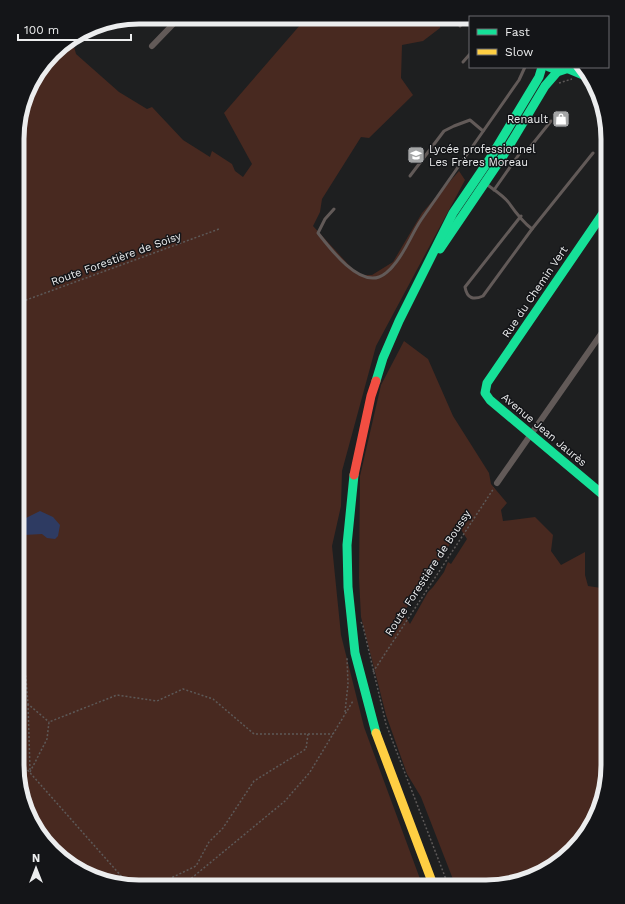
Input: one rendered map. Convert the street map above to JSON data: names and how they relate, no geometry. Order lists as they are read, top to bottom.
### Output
{
  "streets": {
    "main road": ["Rue du Chemin Vert", "Avenue Jean Jaurès"],
    "path": ["Route Forestière de Soisy", "Route Forestière de Boussy"]
  },
  "crossings": [
    ["Rue du Chemin Vert", "Avenue Jean Jaurès"]
  ],
  "places": {
    "shop": ["Renault"],
    "school or university": ["Lycée professionnel Les Frères Moreau"]
  },
  "legend": ["Fast", "Slow"],
  "scale_bar": "100 m",
  "north": "top"
}
